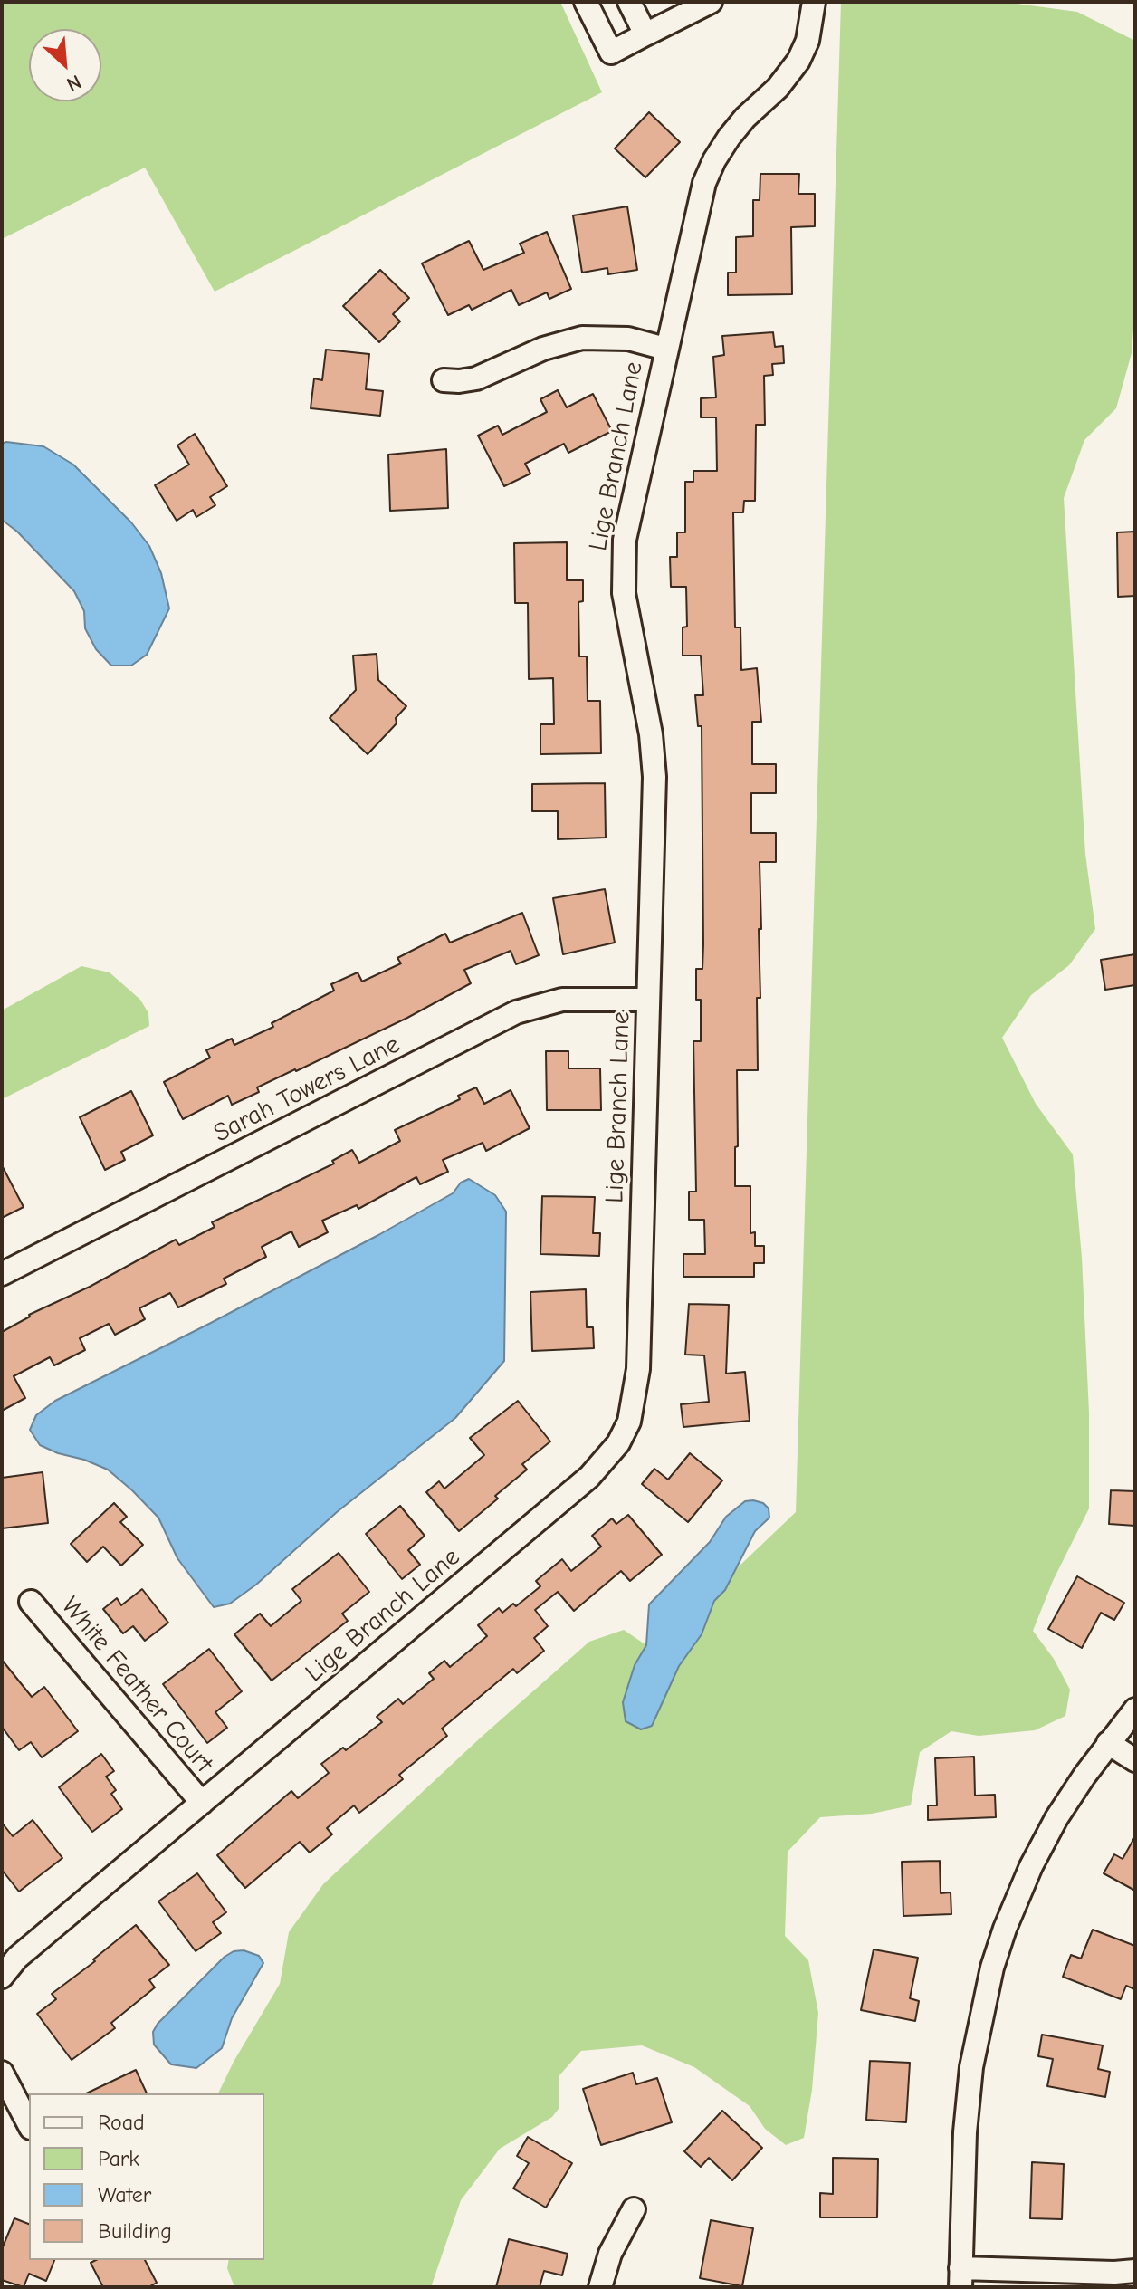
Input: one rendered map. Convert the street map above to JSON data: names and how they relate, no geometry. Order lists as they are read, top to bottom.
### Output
{
  "streets": {
    "street": ["Lige Branch Lane", "Sarah Towers Lane", "White Feather Court"]
  },
  "crossings": [
    ["Lige Branch Lane", "Sarah Towers Lane"],
    ["Lige Branch Lane", "White Feather Court"]
  ],
  "legend": [
    "Road",
    "Park",
    "Water",
    "Building"
  ],
  "north": "bottom right"
}
